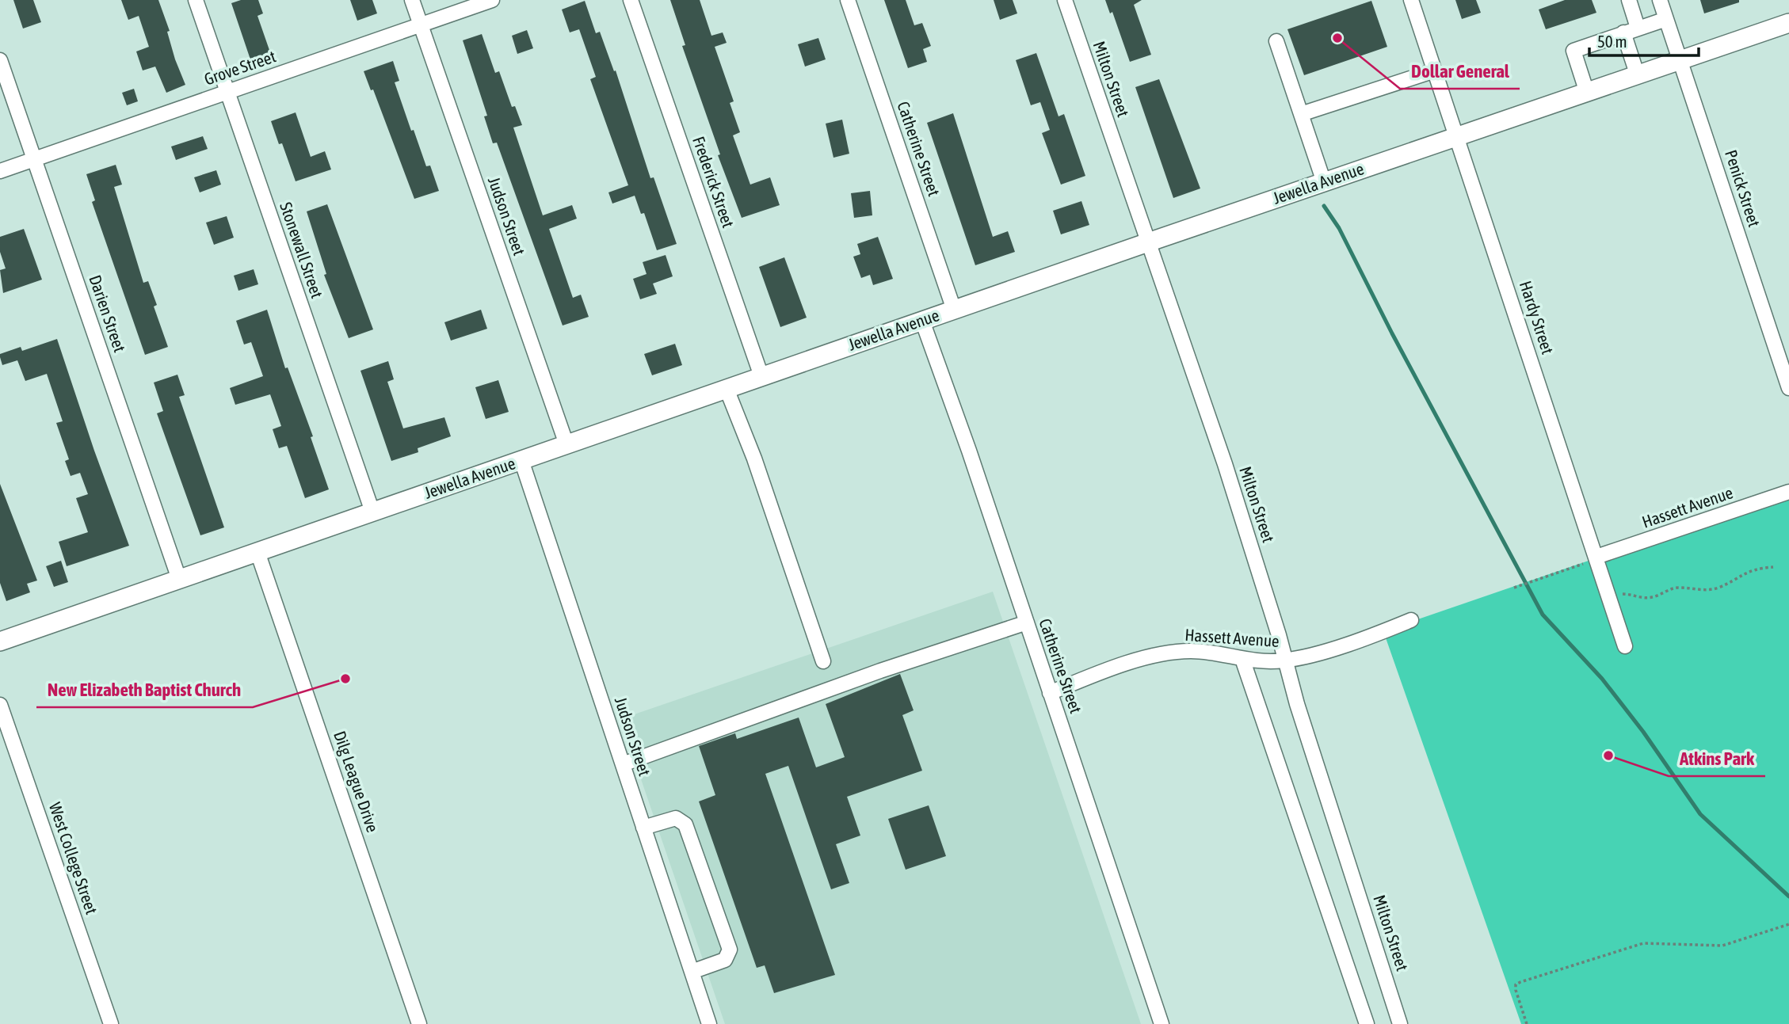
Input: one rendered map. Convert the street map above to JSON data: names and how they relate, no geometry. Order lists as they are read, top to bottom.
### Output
{
  "streets": {
    "main road": ["Jewella Avenue"],
    "street": [
      "Grove Street",
      "Milton Street",
      "Catherine Street",
      "Frederick Street",
      "Penick Street",
      "Judson Street",
      "Stonewall Street",
      "Darien Street",
      "Hardy Street",
      "Hassett Avenue",
      "Dilg League Drive",
      "West College Street"
    ]
  },
  "crossings": [
    ["Grove Street", "Judson Street"],
    ["Grove Street", "Stonewall Street"],
    ["Grove Street", "Darien Street"],
    ["Milton Street", "Jewella Avenue"],
    ["Milton Street", "Hassett Avenue"],
    ["Catherine Street", "Jewella Avenue"],
    ["Catherine Street", "Hassett Avenue"],
    ["Frederick Street", "Jewella Avenue"],
    ["Jewella Avenue", "Penick Street"],
    ["Jewella Avenue", "Judson Street"],
    ["Jewella Avenue", "Stonewall Street"],
    ["Jewella Avenue", "Darien Street"],
    ["Jewella Avenue", "Hardy Street"],
    ["Jewella Avenue", "Dilg League Drive"],
    ["Hardy Street", "Hassett Avenue"]
  ],
  "places": ["Dollar General", "New Elizabeth Baptist Church", "Atkins Park"],
  "scale_bar": "50 m"
}
